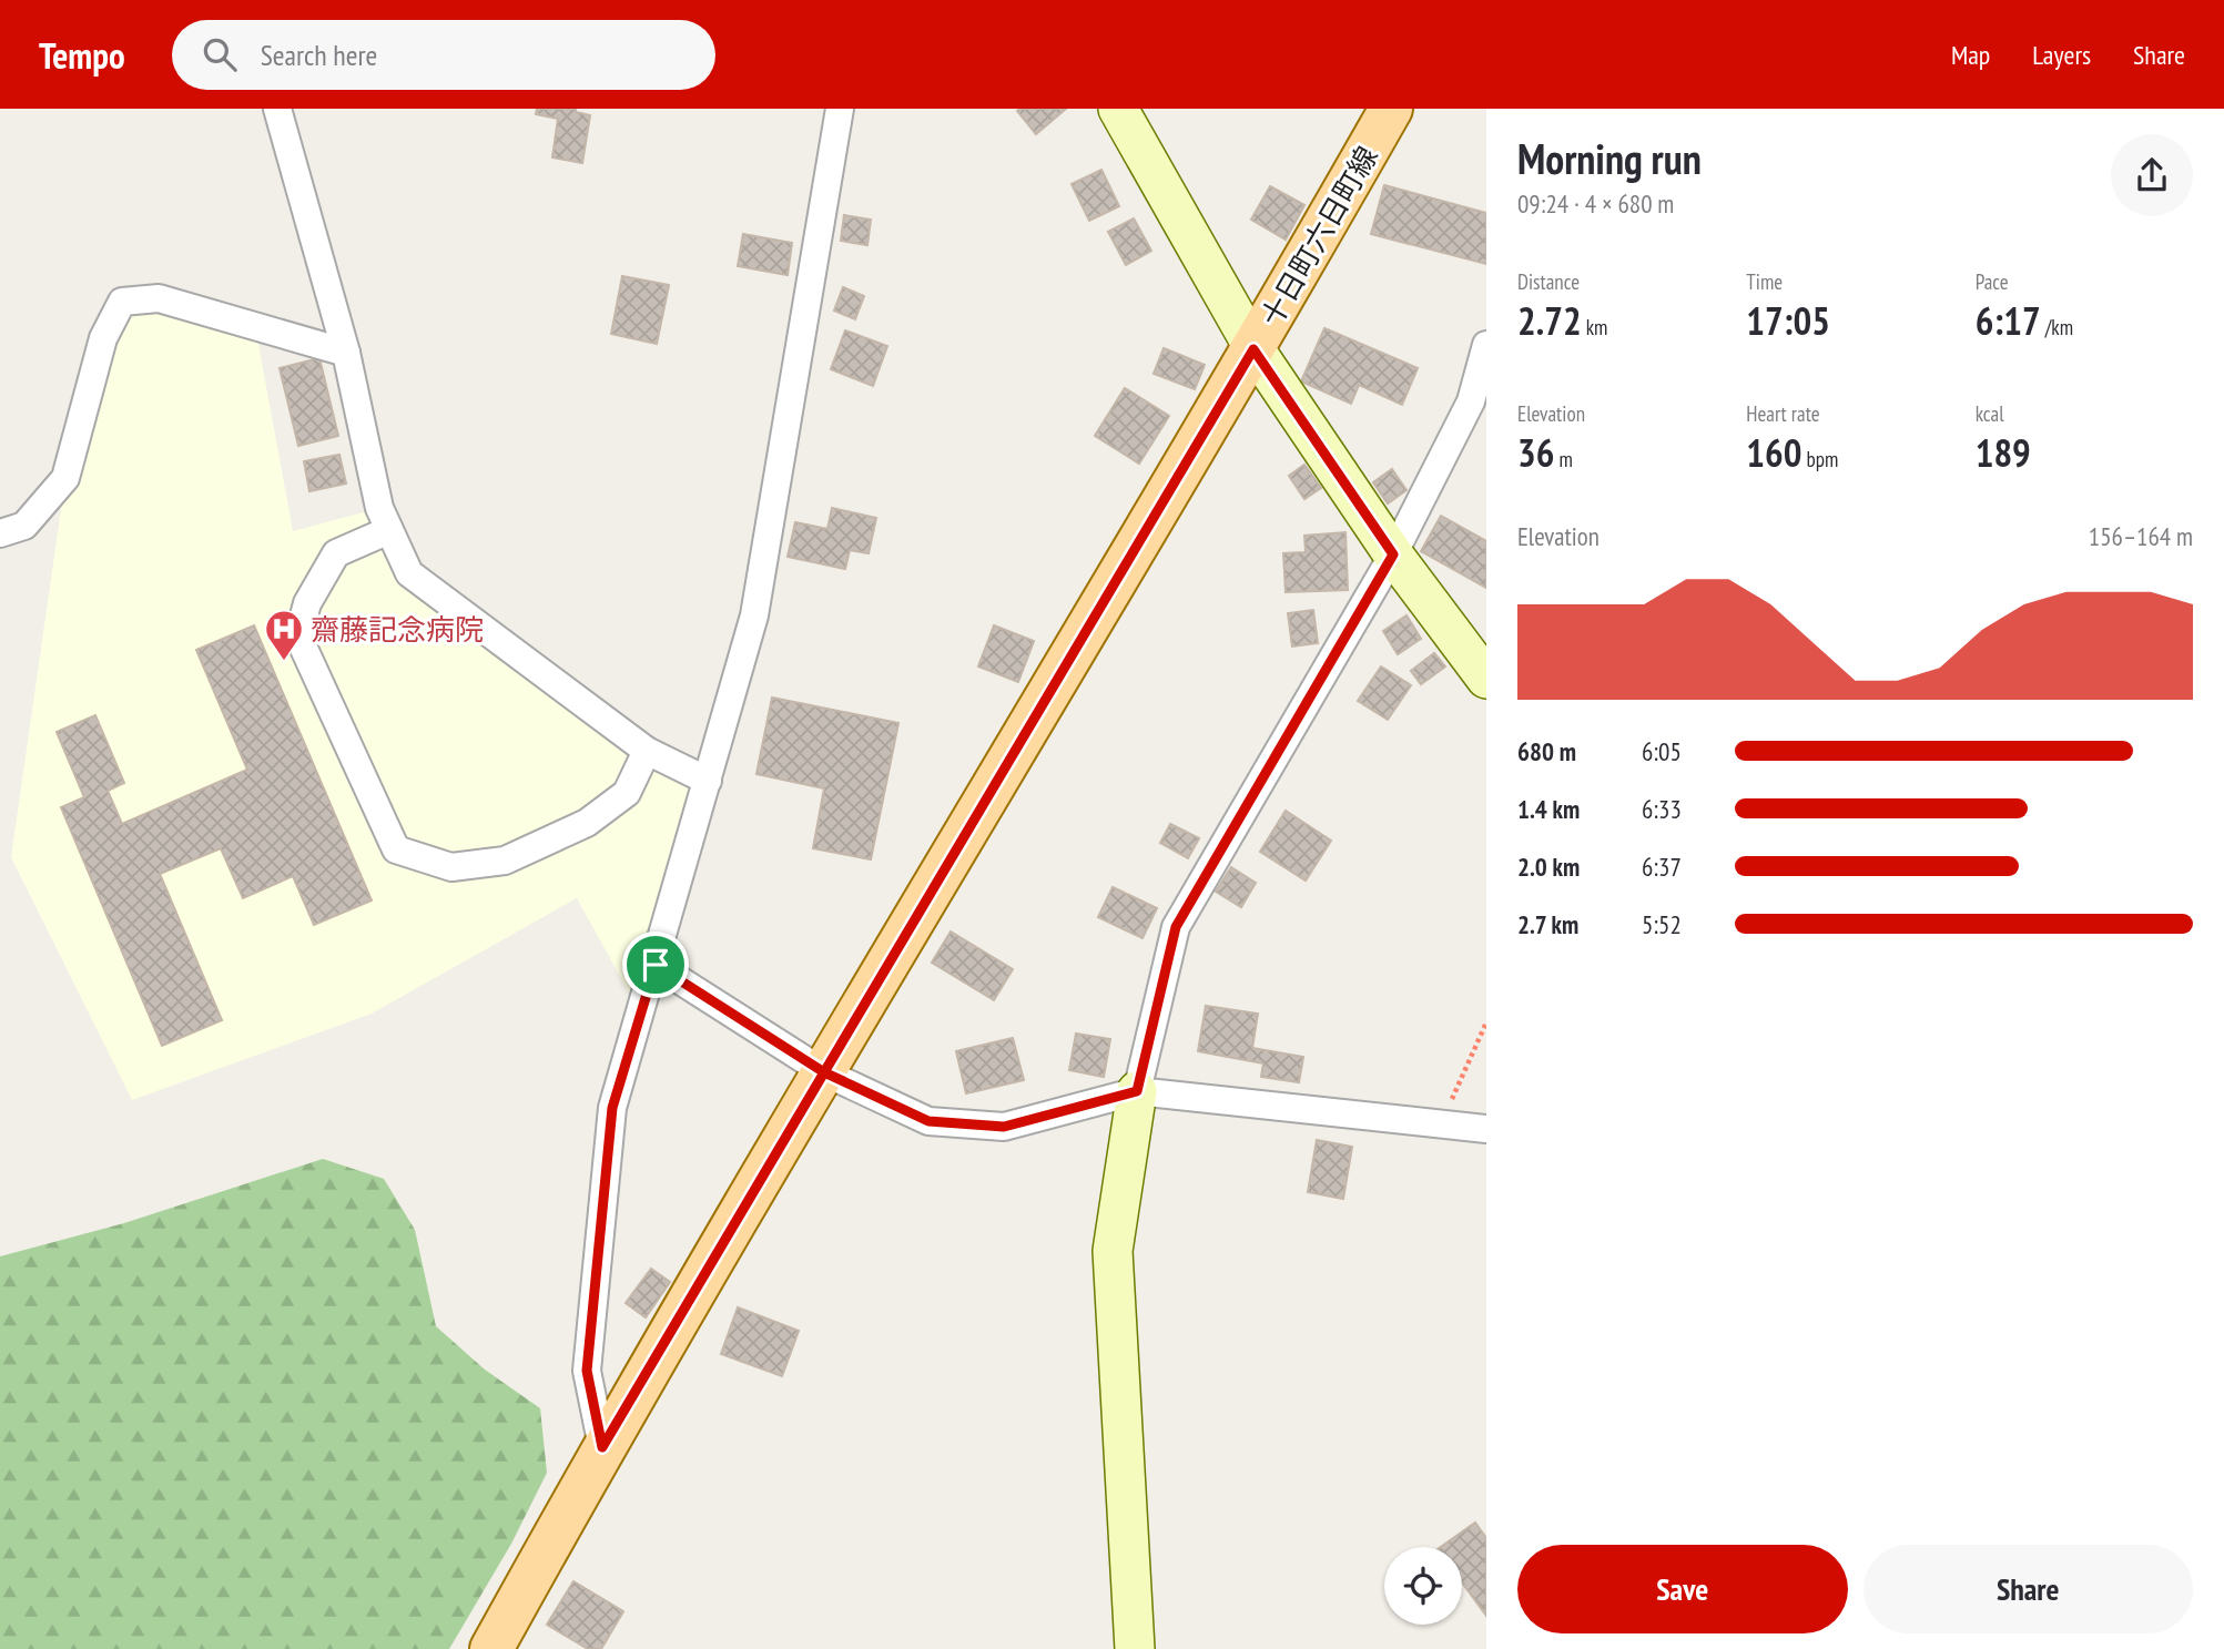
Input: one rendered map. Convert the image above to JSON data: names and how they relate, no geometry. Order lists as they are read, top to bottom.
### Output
{
  "streets": {
    "main road": ["十日町六日町線"]
  },
  "places": {
    "hospital": ["齋藤記念病院"]
  },
  "page": {
    "header": "Tempo",
    "search": "Search here",
    "nav": ["Map", "Layers", "Share"],
    "heading": ["Morning run", "09:24 · 4 × 680 m"],
    "stats": [
      ["Distance", "2.72 km"],
      ["Time", "17:05"],
      ["Pace", "6:17 /km"],
      ["Elevation", "36 m"],
      ["Heart rate", "160 bpm"],
      ["kcal", "189"]
    ],
    "chart": ["Elevation", "156–164 m"],
    "list": [
      {
        "name": "680 m",
        "note": "6:05"
      },
      {
        "name": "1.4 km",
        "note": "6:33"
      },
      {
        "name": "2.0 km",
        "note": "6:37"
      },
      {
        "name": "2.7 km",
        "note": "5:52"
      }
    ],
    "buttons": ["Save", "Share"]
  }
}
